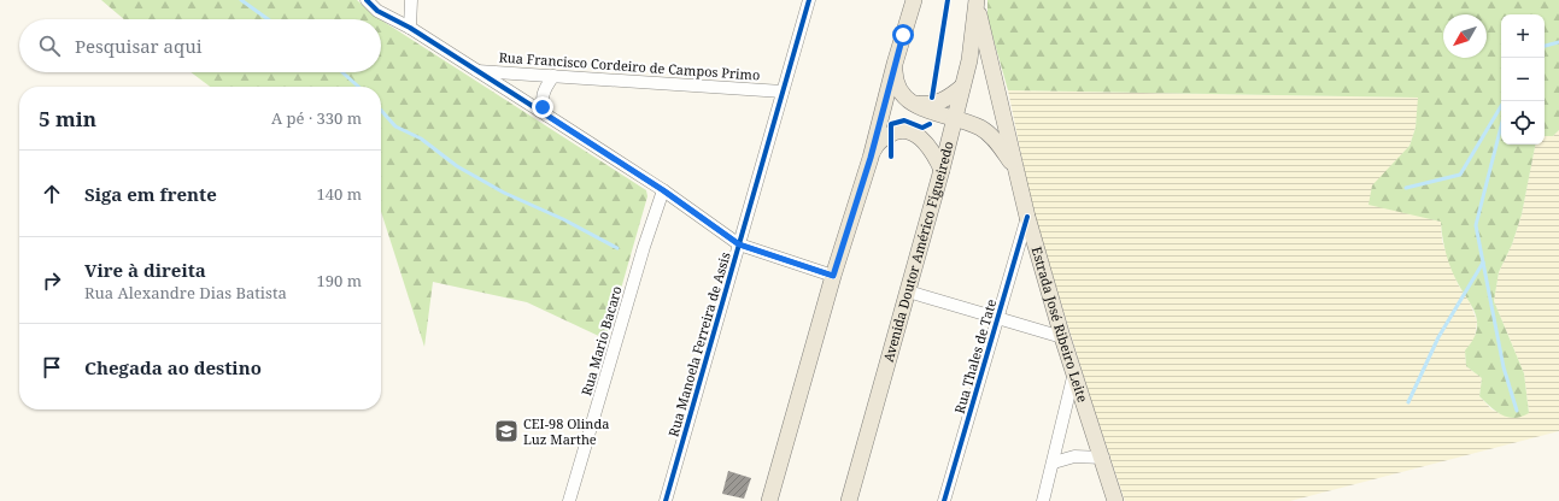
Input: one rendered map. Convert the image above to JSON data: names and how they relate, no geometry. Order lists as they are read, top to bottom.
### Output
{
  "streets": {
    "main road": ["Avenida Doutor Américo Figueiredo", "Estrada José Ribeiro Leite"],
    "street": [
      "Rua Francisco Cordeiro de Campos Primo",
      "Rua Mario Bacaro",
      "Rua Manoela Ferreira de Assis",
      "Rua Thales de Tate"
    ]
  },
  "crossings": [
    ["Rua Francisco Cordeiro de Campos Primo", "Rua Manoela Ferreira de Assis"],
    ["Avenida Doutor Américo Figueiredo", "Estrada José Ribeiro Leite"],
    ["Estrada José Ribeiro Leite", "Rua Thales de Tate"]
  ],
  "places": {
    "school or university": ["CEI-98 Olinda Luz Marthe"]
  },
  "north": "bottom left",
  "page": {
    "map_buttons": ["+", "−"],
    "search": "Pesquisar aqui",
    "heading": ["5 min", "A pé · 330 m"],
    "list": [
      ["Siga em frente", "140 m"],
      ["Vire à direita", "Rua Alexandre Dias Batista", "190 m"],
      "Chegada ao destino"
    ]
  }
}
